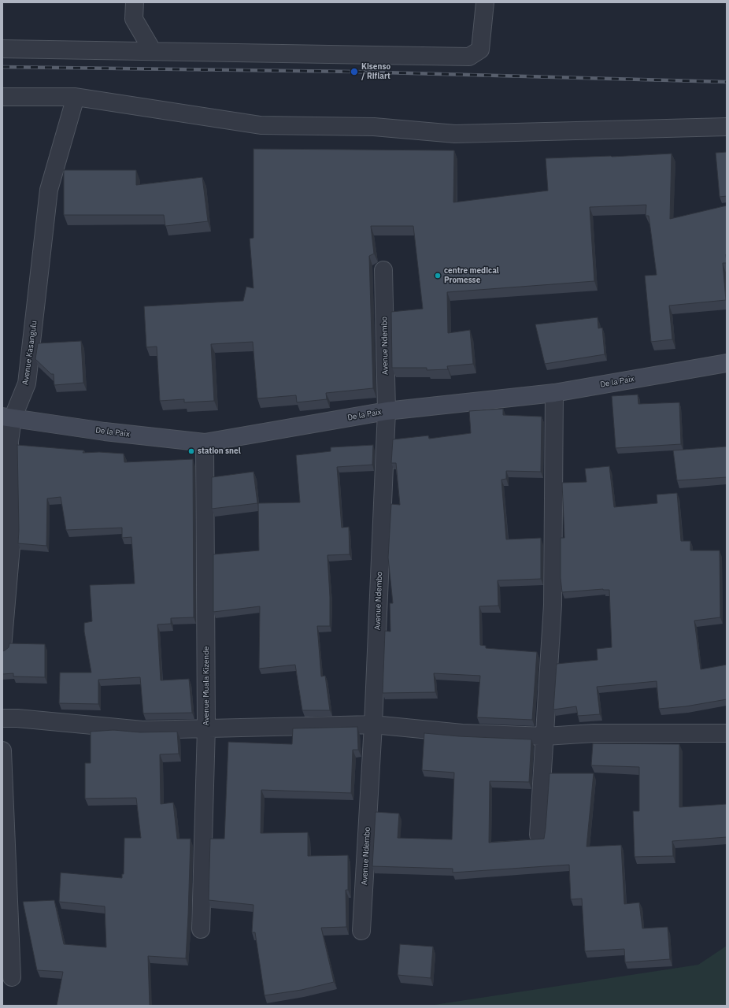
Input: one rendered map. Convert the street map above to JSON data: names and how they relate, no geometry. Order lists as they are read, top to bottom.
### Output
{
  "streets": {
    "street": [
      "Avenue Ndembo",
      "Avenue Kasangulu",
      "De la Paix",
      "Avenue Muala Kizende"
    ]
  },
  "crossings": [
    ["Avenue Ndembo", "De la Paix"],
    ["Avenue Kasangulu", "De la Paix"],
    ["De la Paix", "Avenue Muala Kizende"]
  ],
  "places": ["Kisenso / Riflart", "centre medical Promesse", "station snel"]
}
